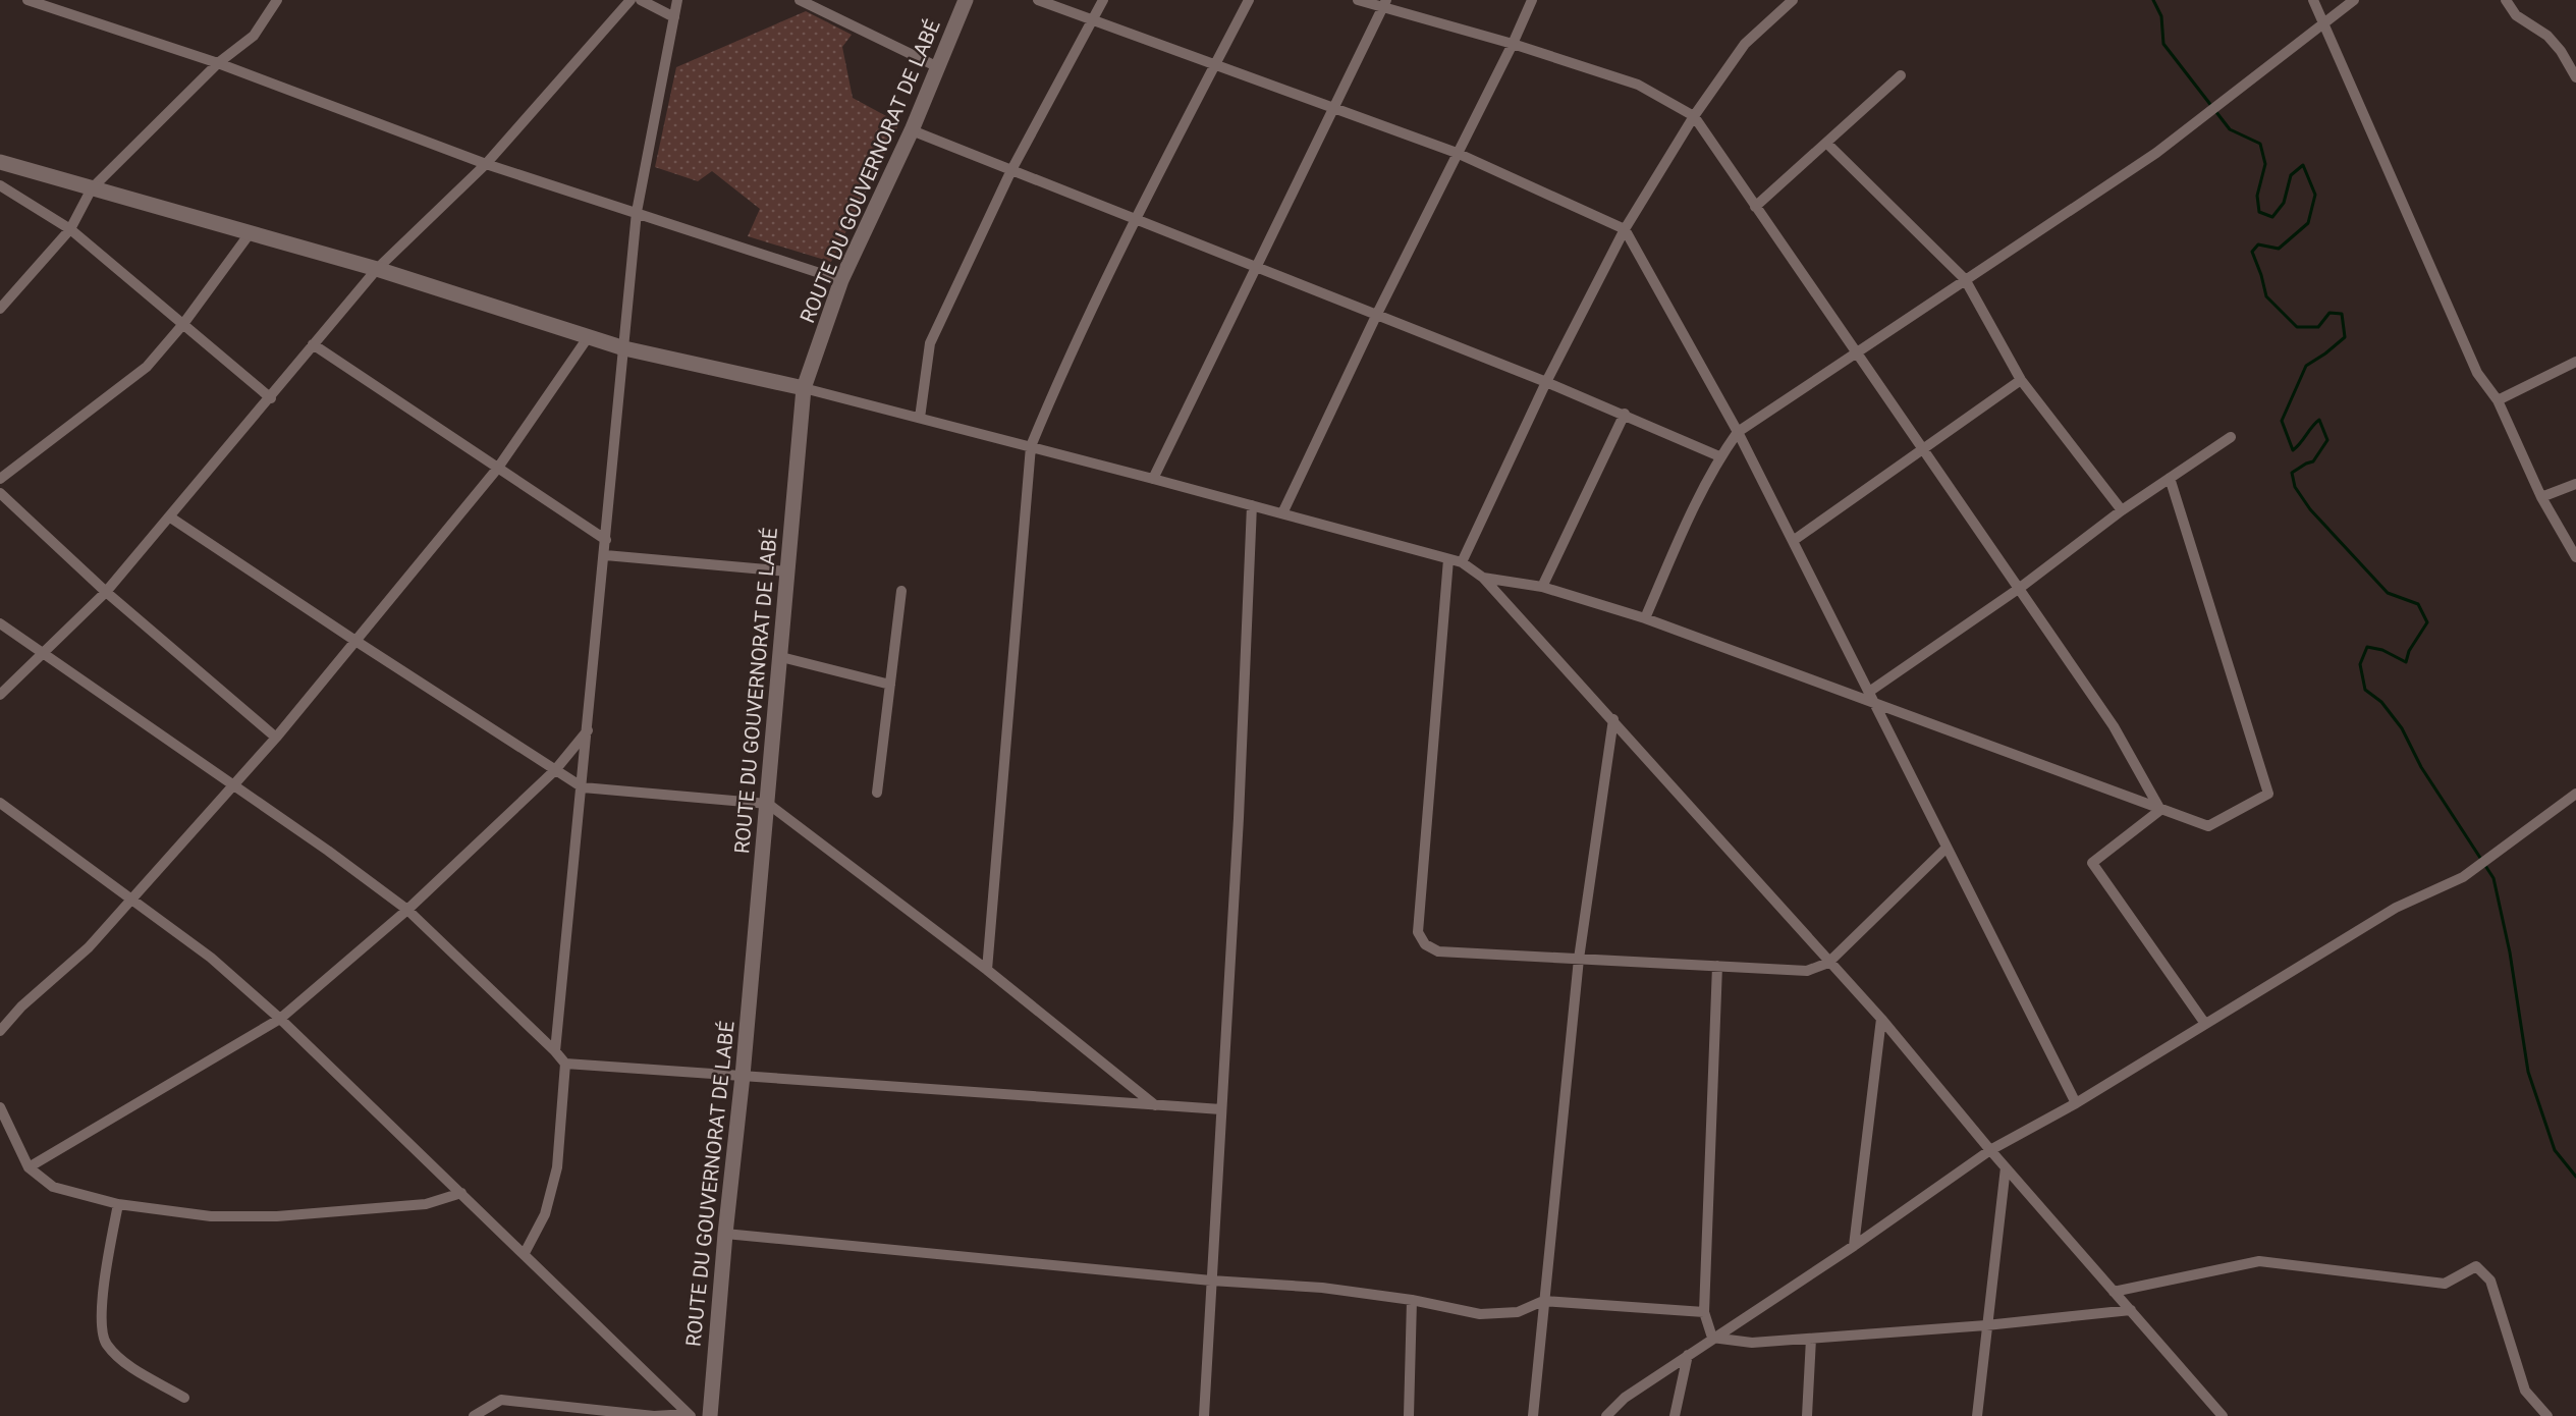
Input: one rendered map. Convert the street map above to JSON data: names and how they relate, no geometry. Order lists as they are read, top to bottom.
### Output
{
  "streets": {
    "street": ["ROUTE DU GOUVERNORAT DE LABÉ"]
  }
}
